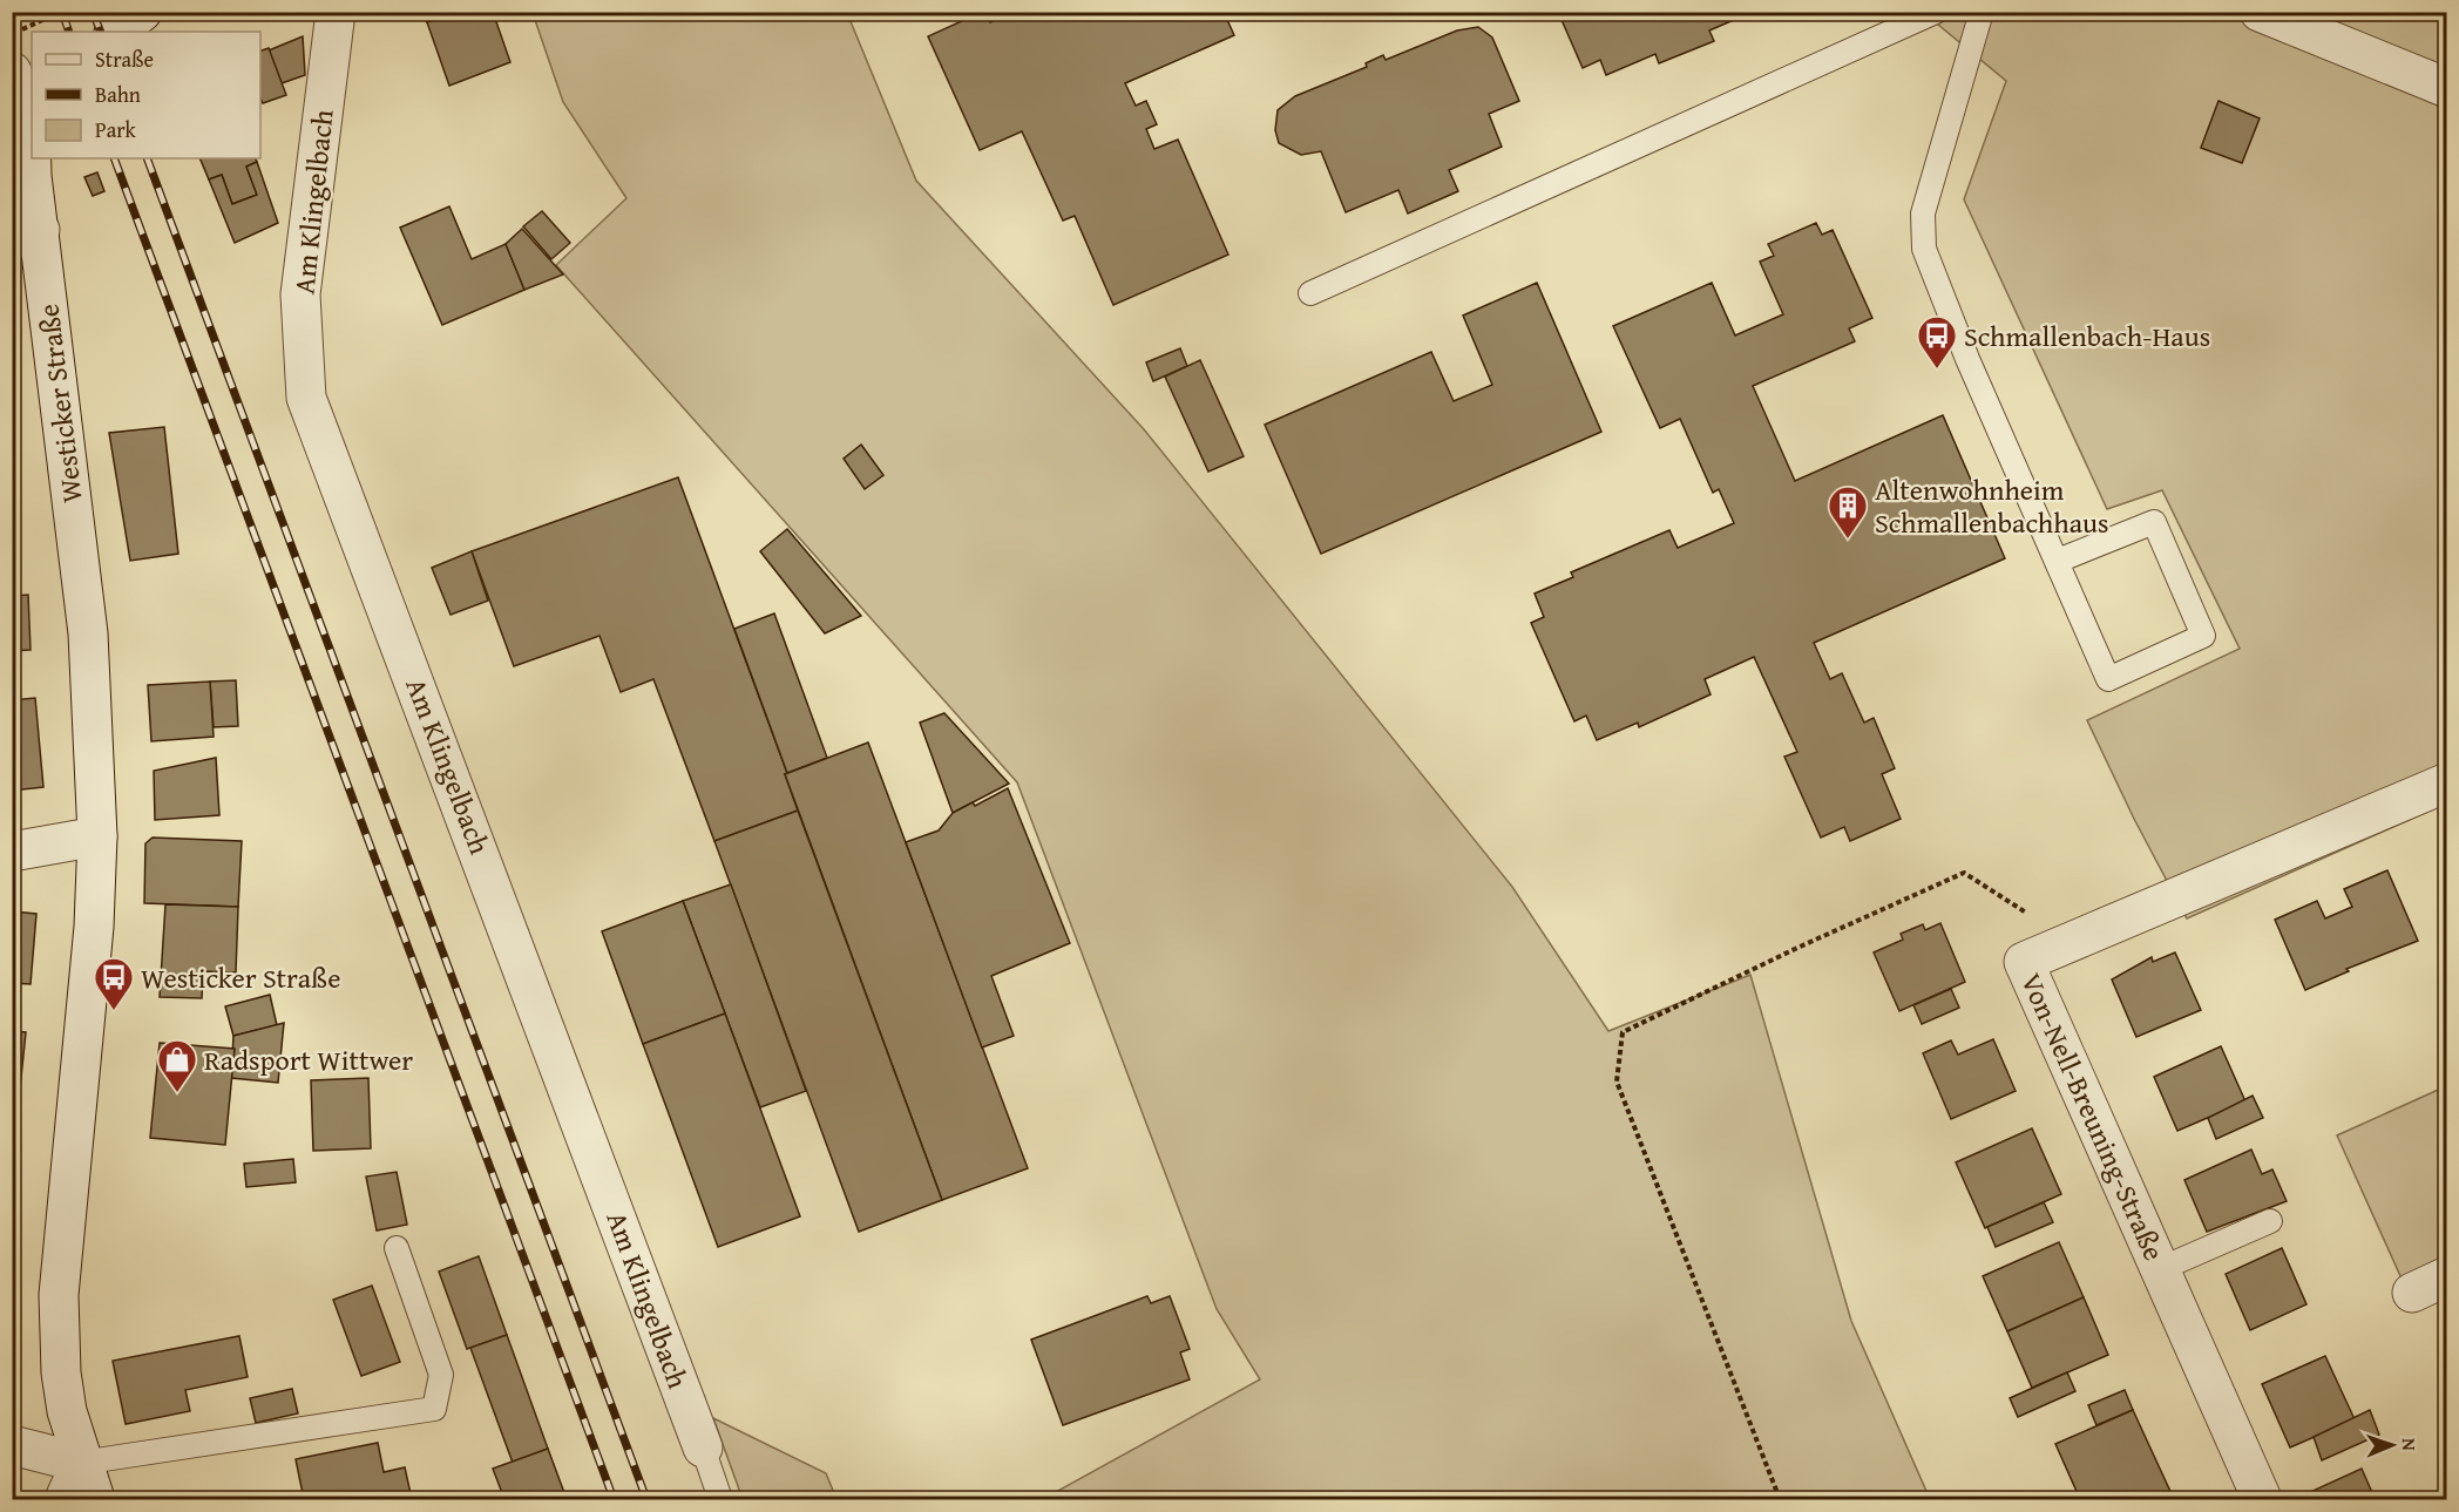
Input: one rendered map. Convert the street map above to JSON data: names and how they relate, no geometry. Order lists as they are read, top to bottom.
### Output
{
  "streets": {
    "street": ["Am Klingelbach", "Westicker Straße", "Von-Nell-Breuning-Straße"]
  },
  "places": {
    "bus stop": ["Schmallenbach-Haus", "Westicker Straße"],
    "building": ["Altenwohnheim Schmallenbachhaus"],
    "shop": ["Radsport Wittwer"]
  },
  "legend": ["Straße", "Bahn", "Park"],
  "north": "right"
}
